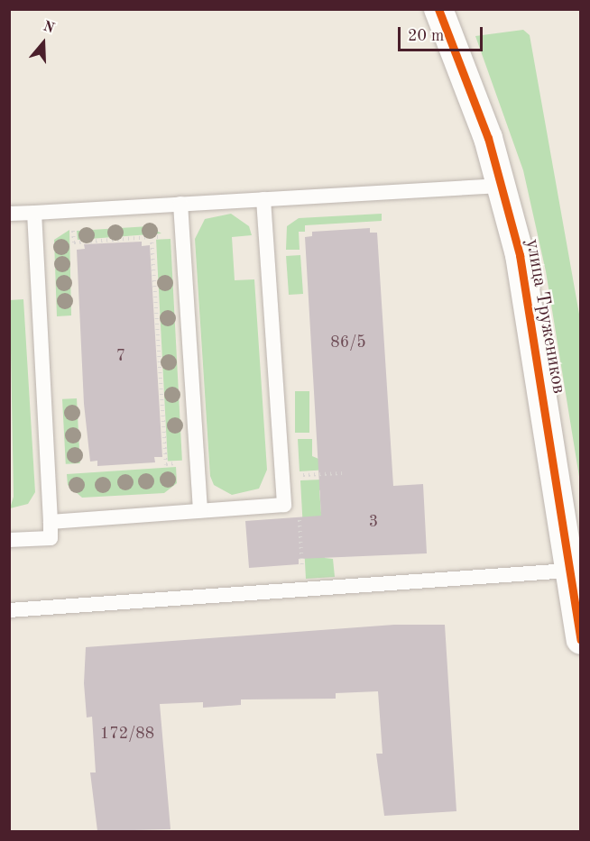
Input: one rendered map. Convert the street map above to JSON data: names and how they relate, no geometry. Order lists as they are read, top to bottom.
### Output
{
  "streets": {
    "street": ["улица Тружеников"]
  },
  "house_numbers": [
    "86/5",
    "7",
    "3",
    "172/88"
  ],
  "scale_bar": "20 m",
  "north": "top"
}
